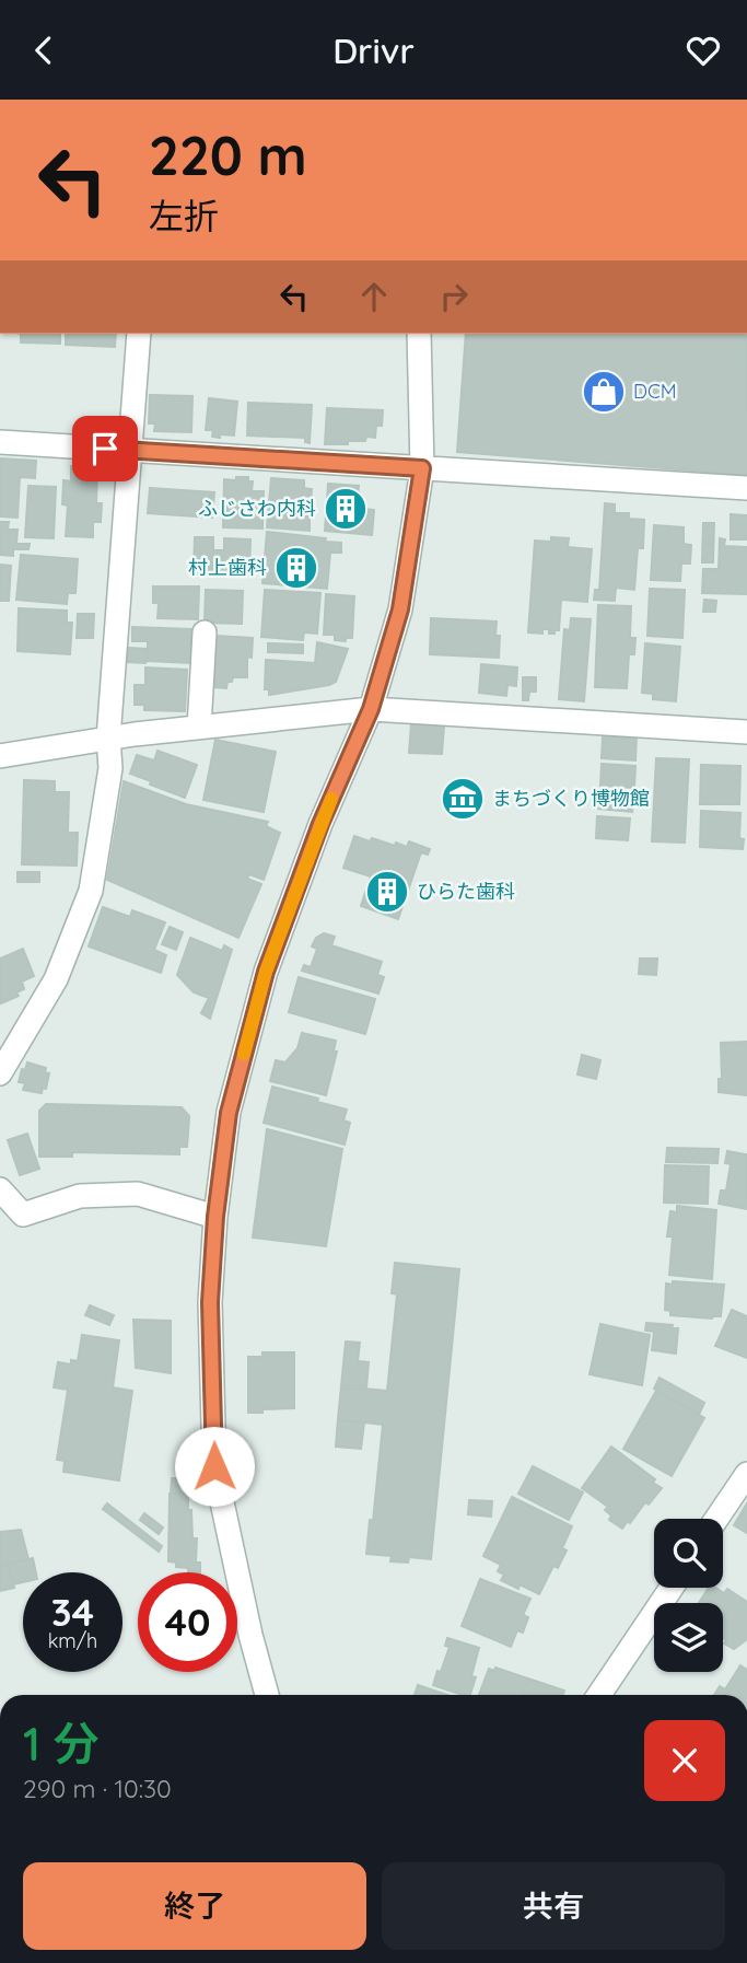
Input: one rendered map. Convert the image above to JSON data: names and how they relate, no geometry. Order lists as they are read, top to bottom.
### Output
{
  "places": {
    "shop": ["DCM"],
    "building": ["ふじさわ内科", "村上歯科", "ひらた歯科"],
    "museum": ["まちづくり博物館"]
  },
  "page": {
    "header": "Drivr",
    "turn": ["220 m", "左折"],
    "speed": "34 km/h",
    "limit": "40",
    "heading": ["1 分", "290 m · 10:30"],
    "buttons": ["終了", "共有"]
  }
}
